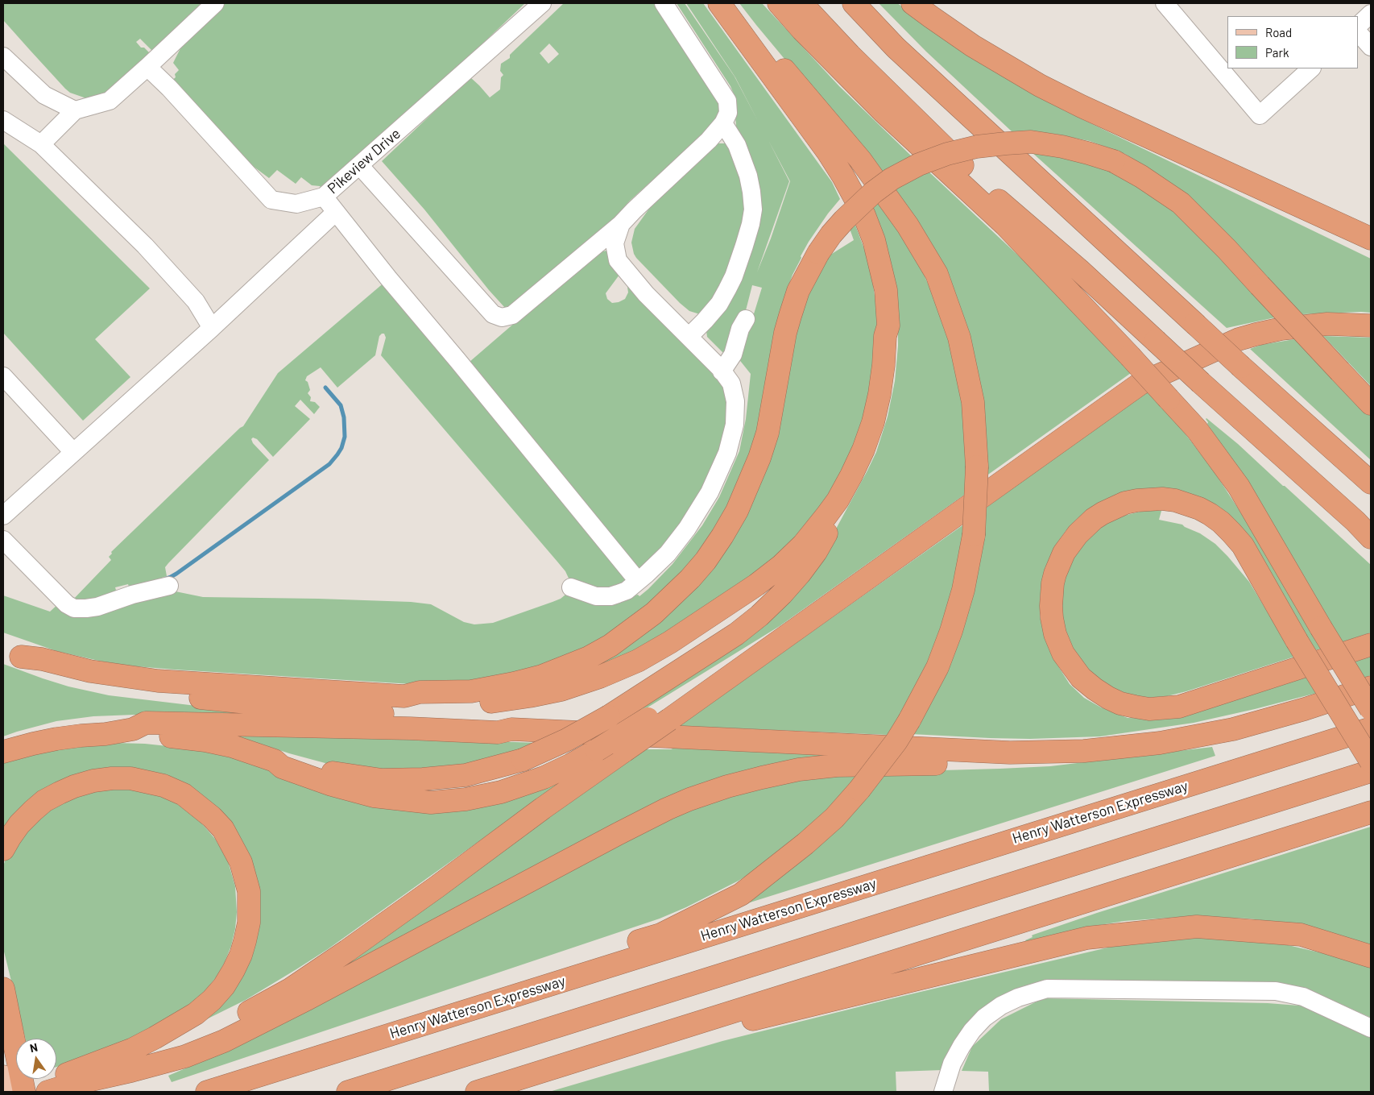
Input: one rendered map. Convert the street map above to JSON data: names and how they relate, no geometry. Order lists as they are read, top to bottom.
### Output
{
  "streets": {
    "highway": ["Henry Watterson Expressway"],
    "street": ["Pikeview Drive"]
  },
  "legend": ["Road", "Park"],
  "north": "top"
}
